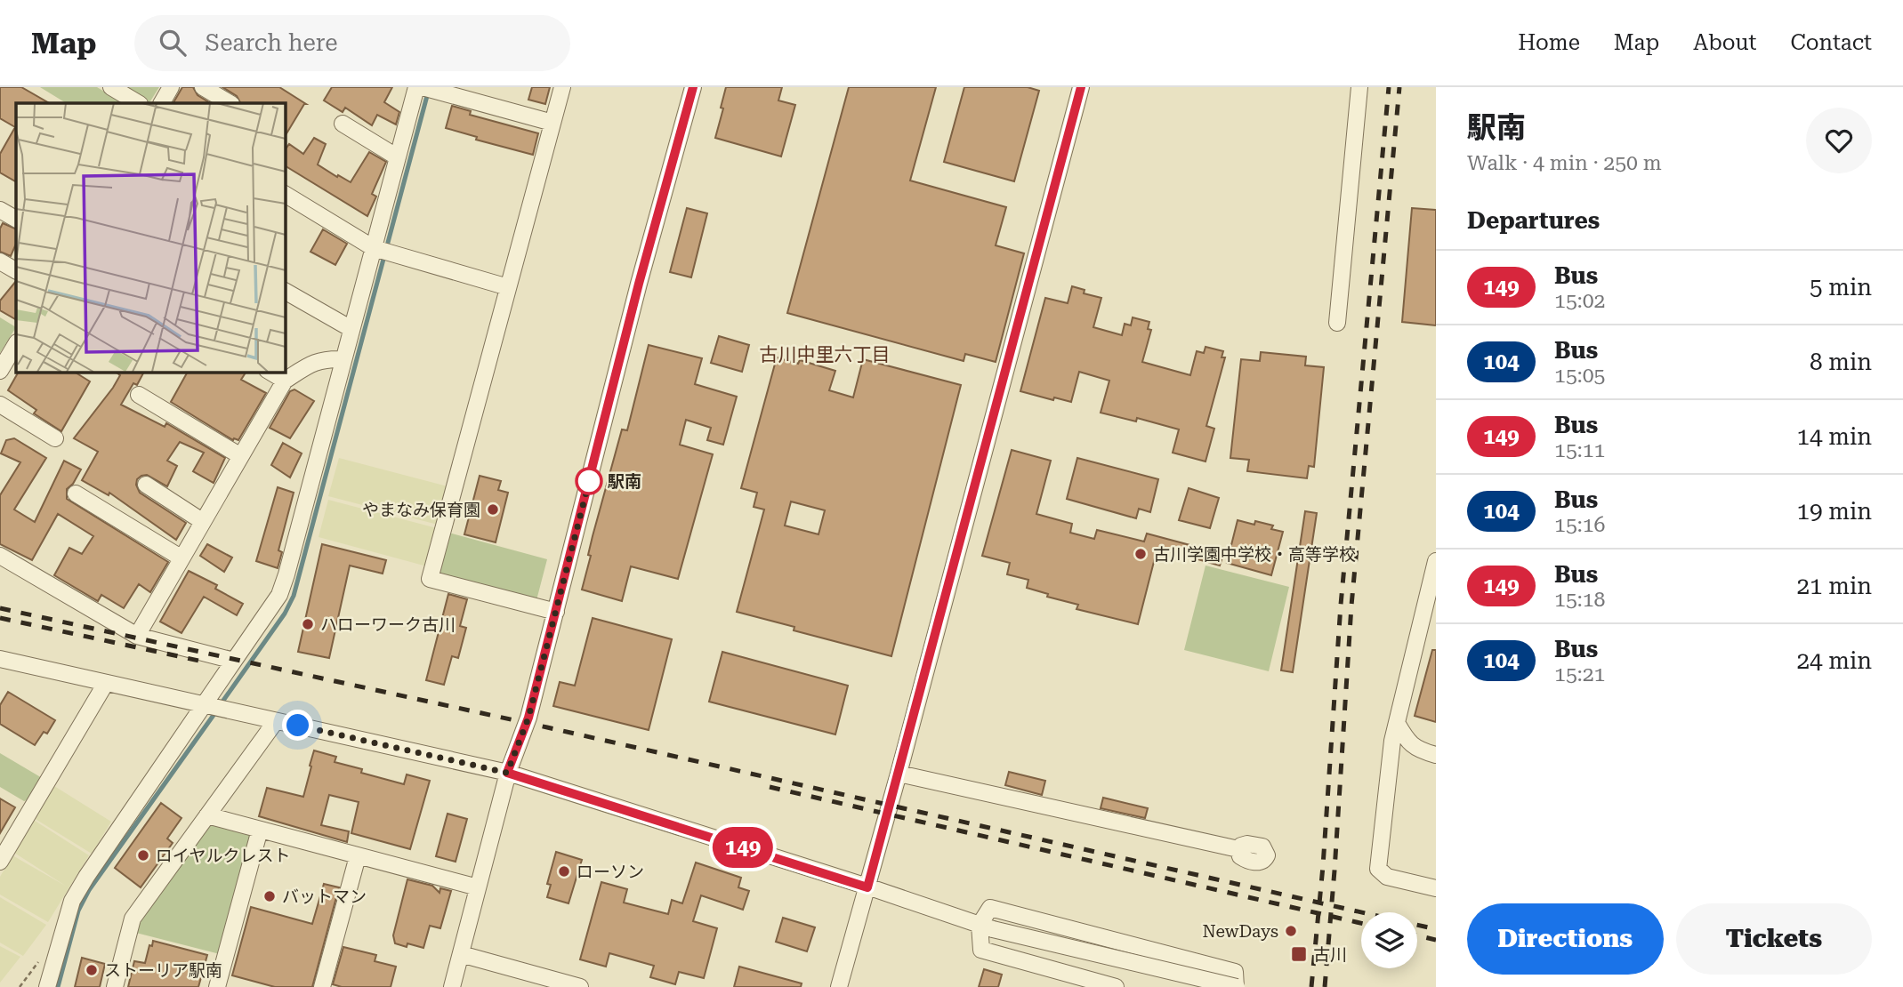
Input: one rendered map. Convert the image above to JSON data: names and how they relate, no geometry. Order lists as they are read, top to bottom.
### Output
{
  "districts": ["古川中里六丁目"],
  "places": {
    "other": [
      "駅南",
      "やまなみ保育園",
      "古川学園中学校・高等学校",
      "ハローワーク古川",
      "ロイヤルクレスト",
      "ローソン",
      "バットマン",
      "NewDays",
      "ストーリア駅南"
    ],
    "transit": ["古川"]
  },
  "lines": ["bus line 149"],
  "page": {
    "header": "Map",
    "search": "Search here",
    "nav": [
      "Home",
      "Map",
      "About",
      "Contact"
    ],
    "on_map": "149",
    "heading": [
      ["駅南", "Walk · 4 min · 250 m"],
      "Departures"
    ],
    "list": [
      {
        "mark": "149",
        "name": "Bus",
        "note": "15:02",
        "value": "5 min"
      },
      {
        "mark": "104",
        "name": "Bus",
        "note": "15:05",
        "value": "8 min"
      },
      {
        "mark": "149",
        "name": "Bus",
        "note": "15:11",
        "value": "14 min"
      },
      {
        "mark": "104",
        "name": "Bus",
        "note": "15:16",
        "value": "19 min"
      },
      {
        "mark": "149",
        "name": "Bus",
        "note": "15:18",
        "value": "21 min"
      },
      {
        "mark": "104",
        "name": "Bus",
        "note": "15:21",
        "value": "24 min"
      }
    ],
    "buttons": ["Directions", "Tickets"]
  }
}
